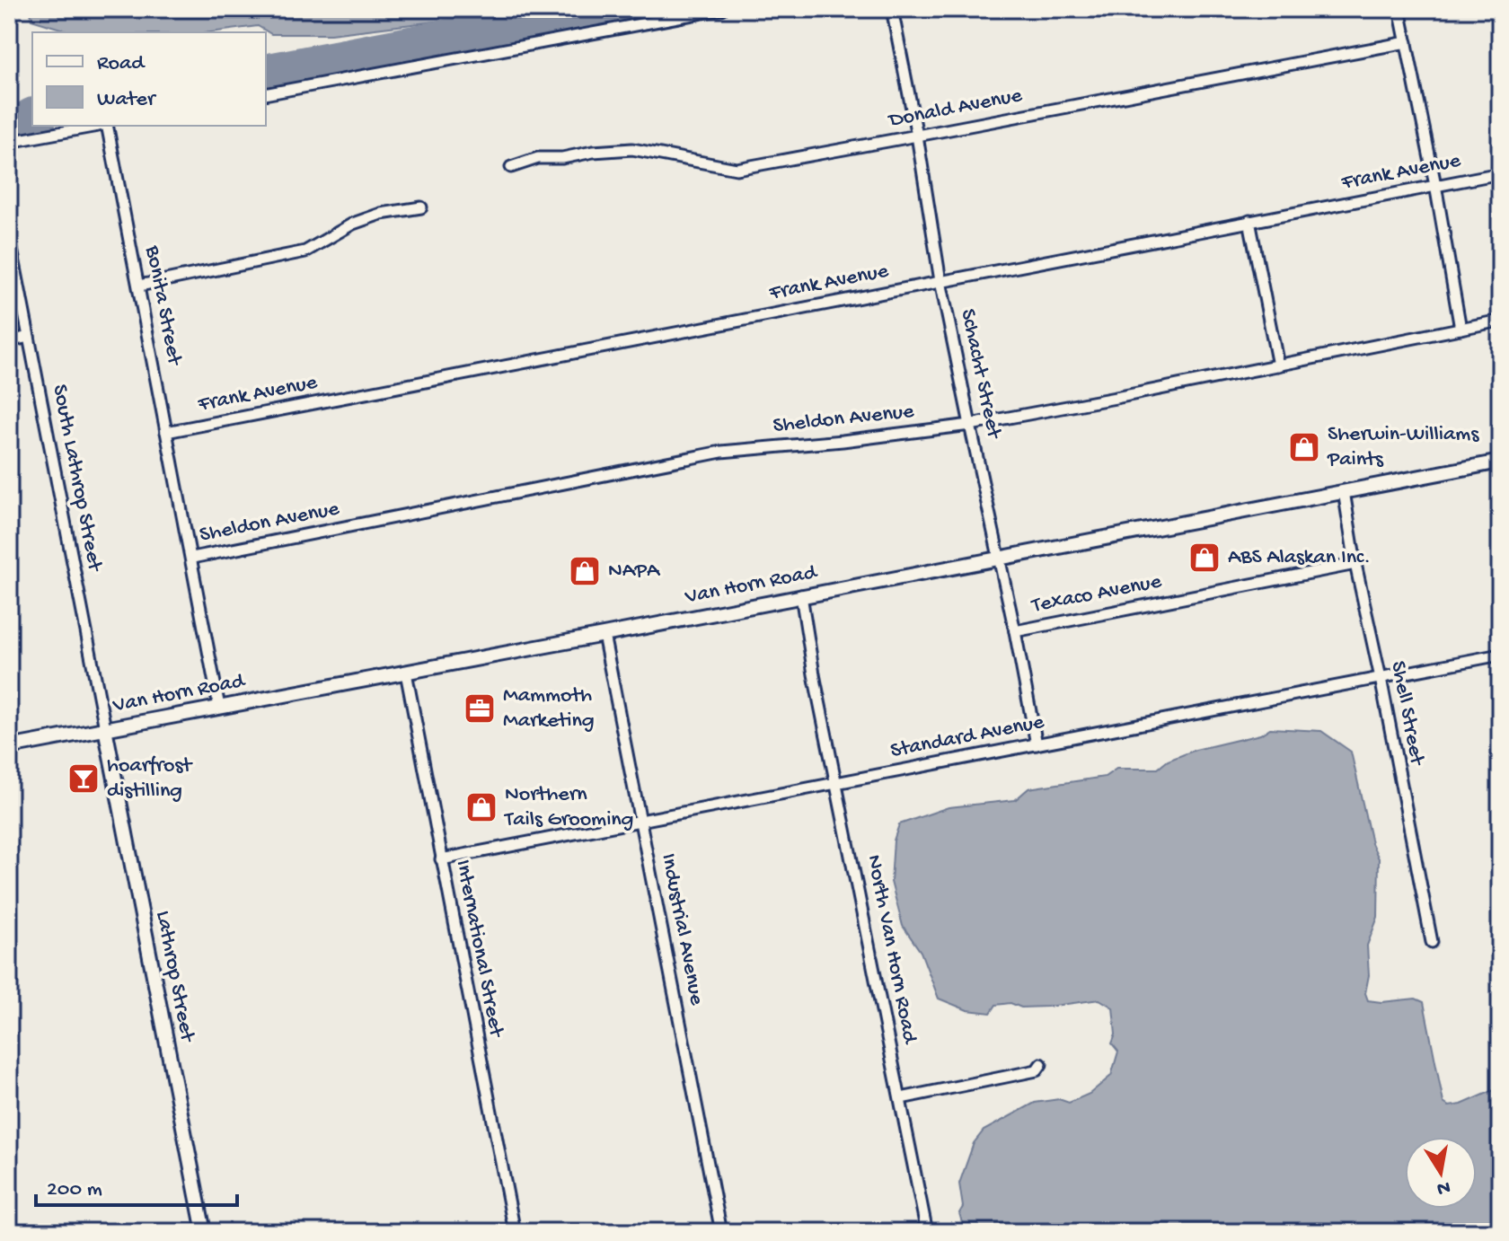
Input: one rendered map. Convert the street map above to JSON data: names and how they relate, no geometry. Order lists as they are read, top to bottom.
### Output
{
  "streets": {
    "main road": ["Van Horn Road", "Lathrop Street"],
    "street": [
      "Donald Avenue",
      "Frank Avenue",
      "Bonita Street",
      "Schacht Street",
      "Sheldon Avenue",
      "South Lathrop Street",
      "Texaco Avenue",
      "Shell Street",
      "Standard Avenue",
      "Industrial Avenue",
      "International Street",
      "North Van Horn Road"
    ]
  },
  "crossings": [
    ["Donald Avenue", "Schacht Street"],
    ["Frank Avenue", "Bonita Street"],
    ["Frank Avenue", "Schacht Street"],
    ["Bonita Street", "Sheldon Avenue"],
    ["Bonita Street", "Van Horn Road"],
    ["Schacht Street", "Sheldon Avenue"],
    ["Schacht Street", "Van Horn Road"],
    ["Schacht Street", "Texaco Avenue"],
    ["Schacht Street", "Standard Avenue"],
    ["South Lathrop Street", "Van Horn Road"],
    ["South Lathrop Street", "Lathrop Street"],
    ["Van Horn Road", "Shell Street"],
    ["Van Horn Road", "Industrial Avenue"],
    ["Van Horn Road", "International Street"],
    ["Van Horn Road", "North Van Horn Road"],
    ["Van Horn Road", "Lathrop Street"],
    ["Texaco Avenue", "Shell Street"],
    ["Shell Street", "Standard Avenue"],
    ["Standard Avenue", "Industrial Avenue"],
    ["Standard Avenue", "International Street"],
    ["Standard Avenue", "North Van Horn Road"]
  ],
  "places": {
    "shop": [
      "Sherwin-Williams Paints",
      "ABS Alaskan Inc.",
      "NAPA",
      "Northern Tails Grooming"
    ],
    "office": ["Mammoth Marketing"],
    "bar": ["hoarfrost distilling"]
  },
  "legend": ["Road", "Water"],
  "scale_bar": "200 m",
  "north": "bottom"
}
